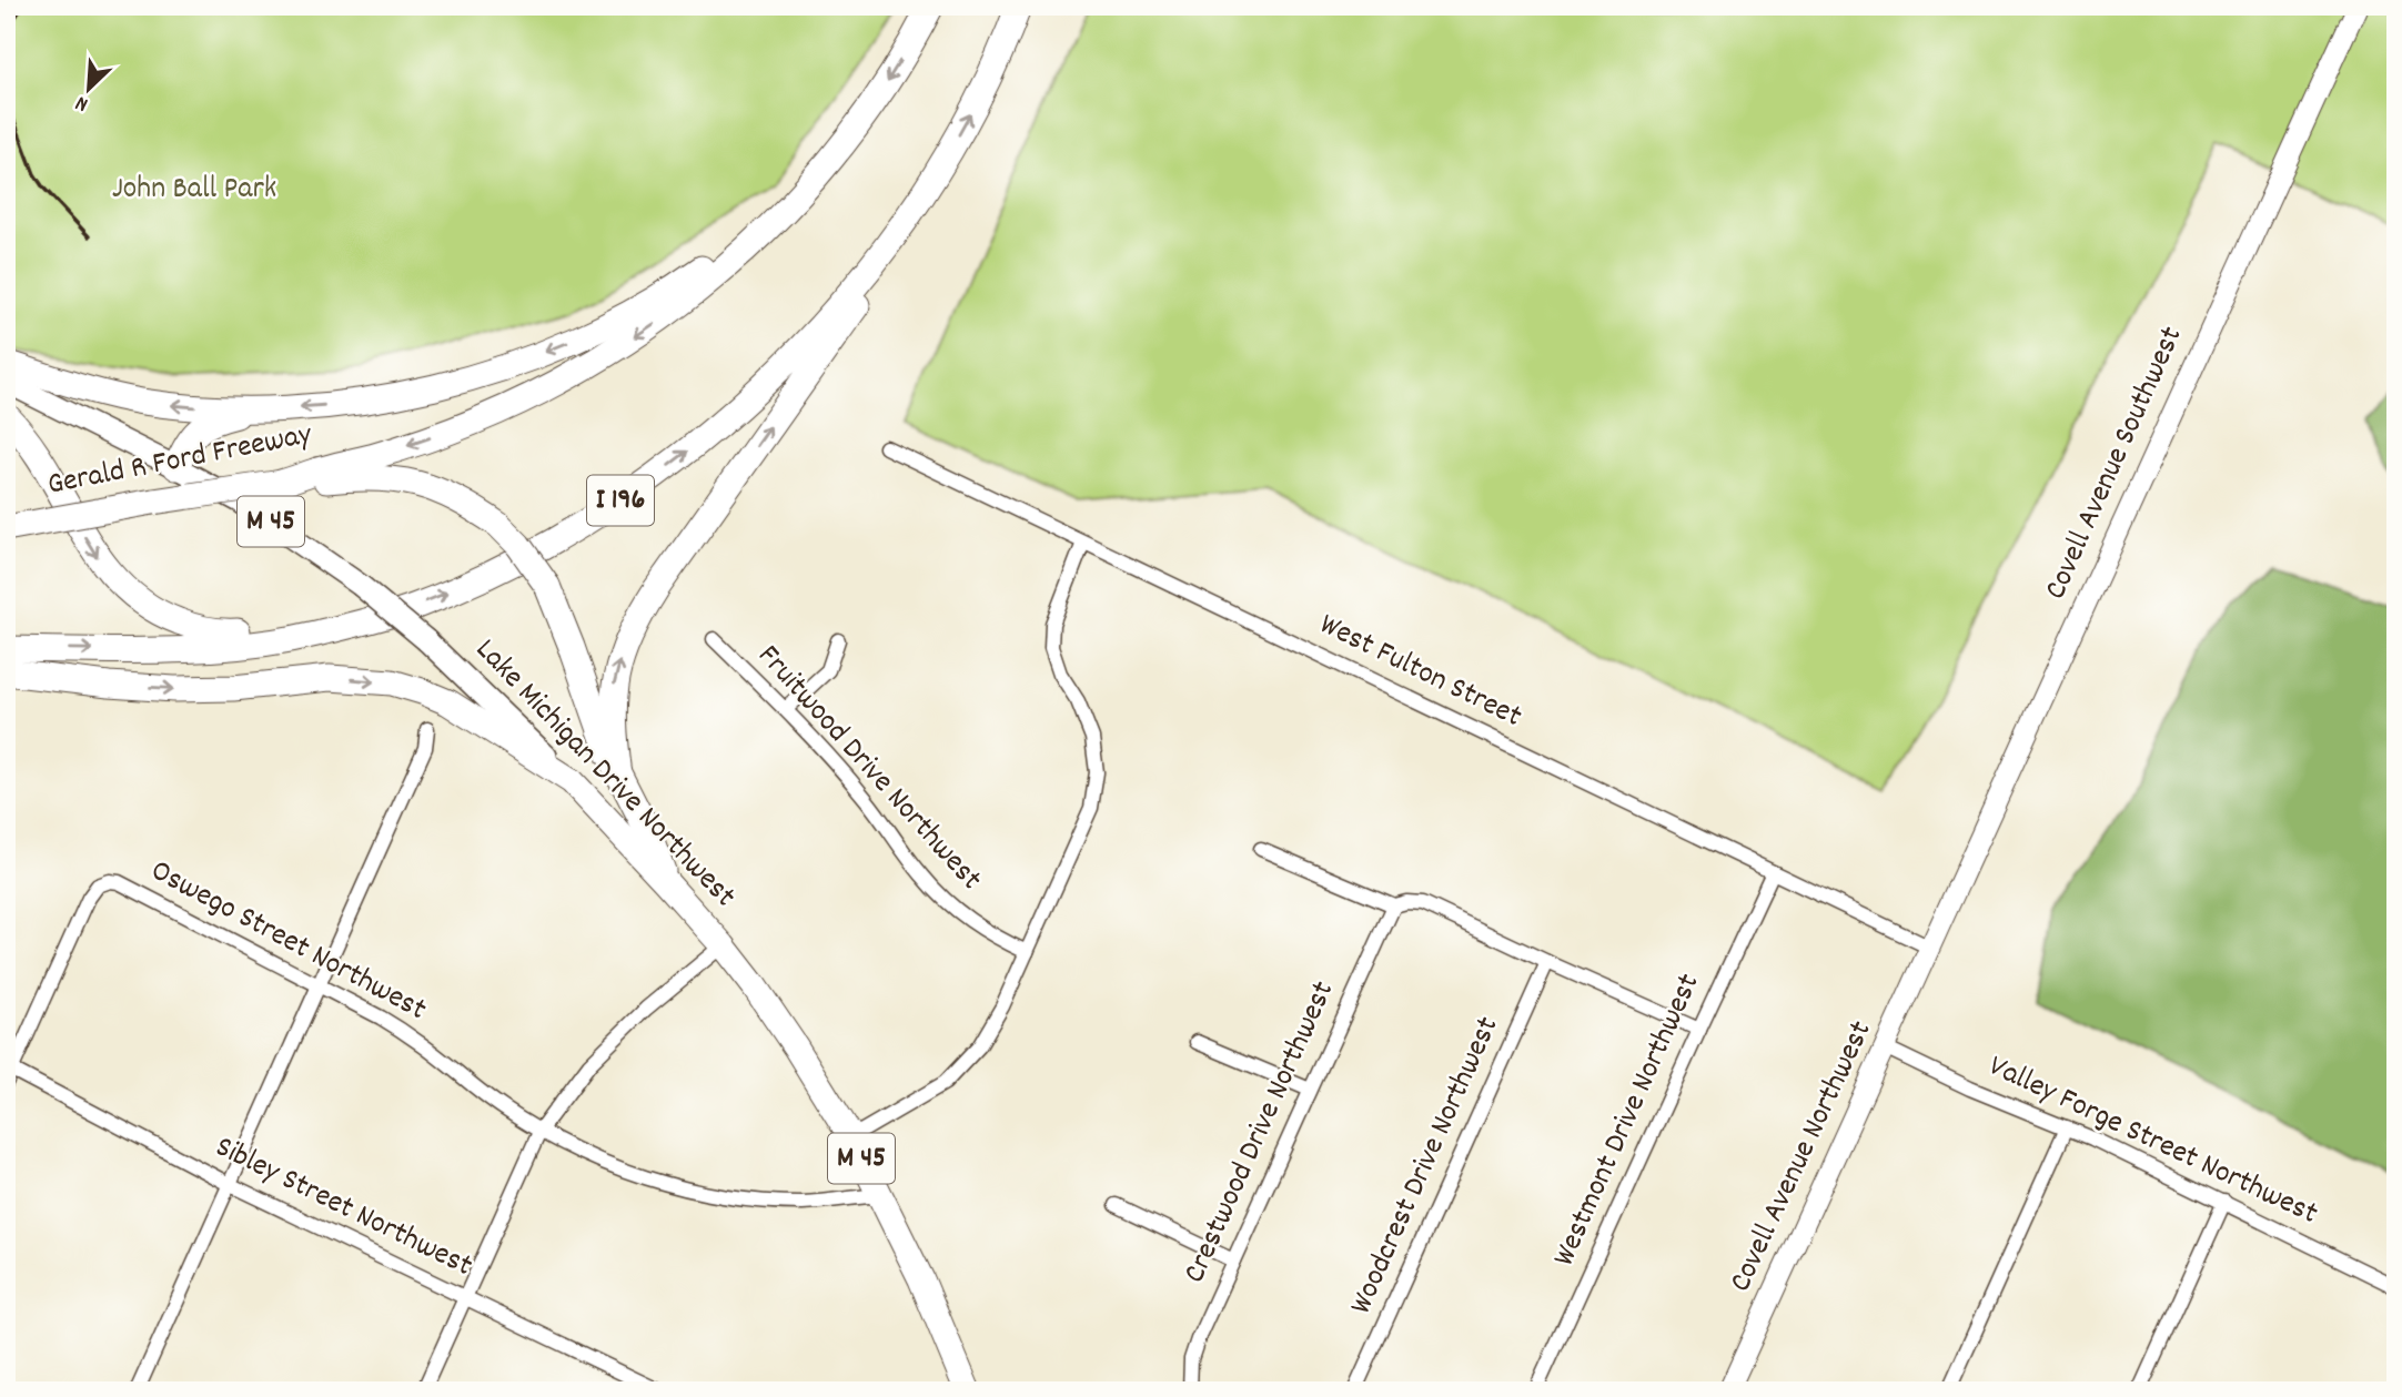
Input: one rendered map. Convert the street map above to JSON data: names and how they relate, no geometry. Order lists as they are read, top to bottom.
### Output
{
  "streets": {
    "highway": [
      "Gerald R Ford Freeway",
      "I 196",
      "M 45",
      "Lake Michigan Drive Northwest"
    ],
    "street": [
      "Covell Avenue Southwest",
      "West Fulton Street",
      "Fruitwood Drive Northwest",
      "Oswego Street Northwest",
      "Westmont Drive Northwest",
      "Crestwood Drive Northwest",
      "Valley Forge Street Northwest",
      "Covell Avenue Northwest",
      "Woodcrest Drive Northwest",
      "Sibley Street Northwest"
    ]
  },
  "crossings": [
    ["Covell Avenue Southwest", "West Fulton Street"],
    ["Covell Avenue Southwest", "Covell Avenue Northwest"],
    ["West Fulton Street", "Westmont Drive Northwest"],
    ["West Fulton Street", "Covell Avenue Northwest"],
    ["Lake Michigan Drive Northwest", "Oswego Street Northwest"],
    ["Oswego Street Northwest", "Sibley Street Northwest"],
    ["Valley Forge Street Northwest", "Covell Avenue Northwest"]
  ],
  "parks": ["John Ball Park"],
  "north": "bottom left"
}
